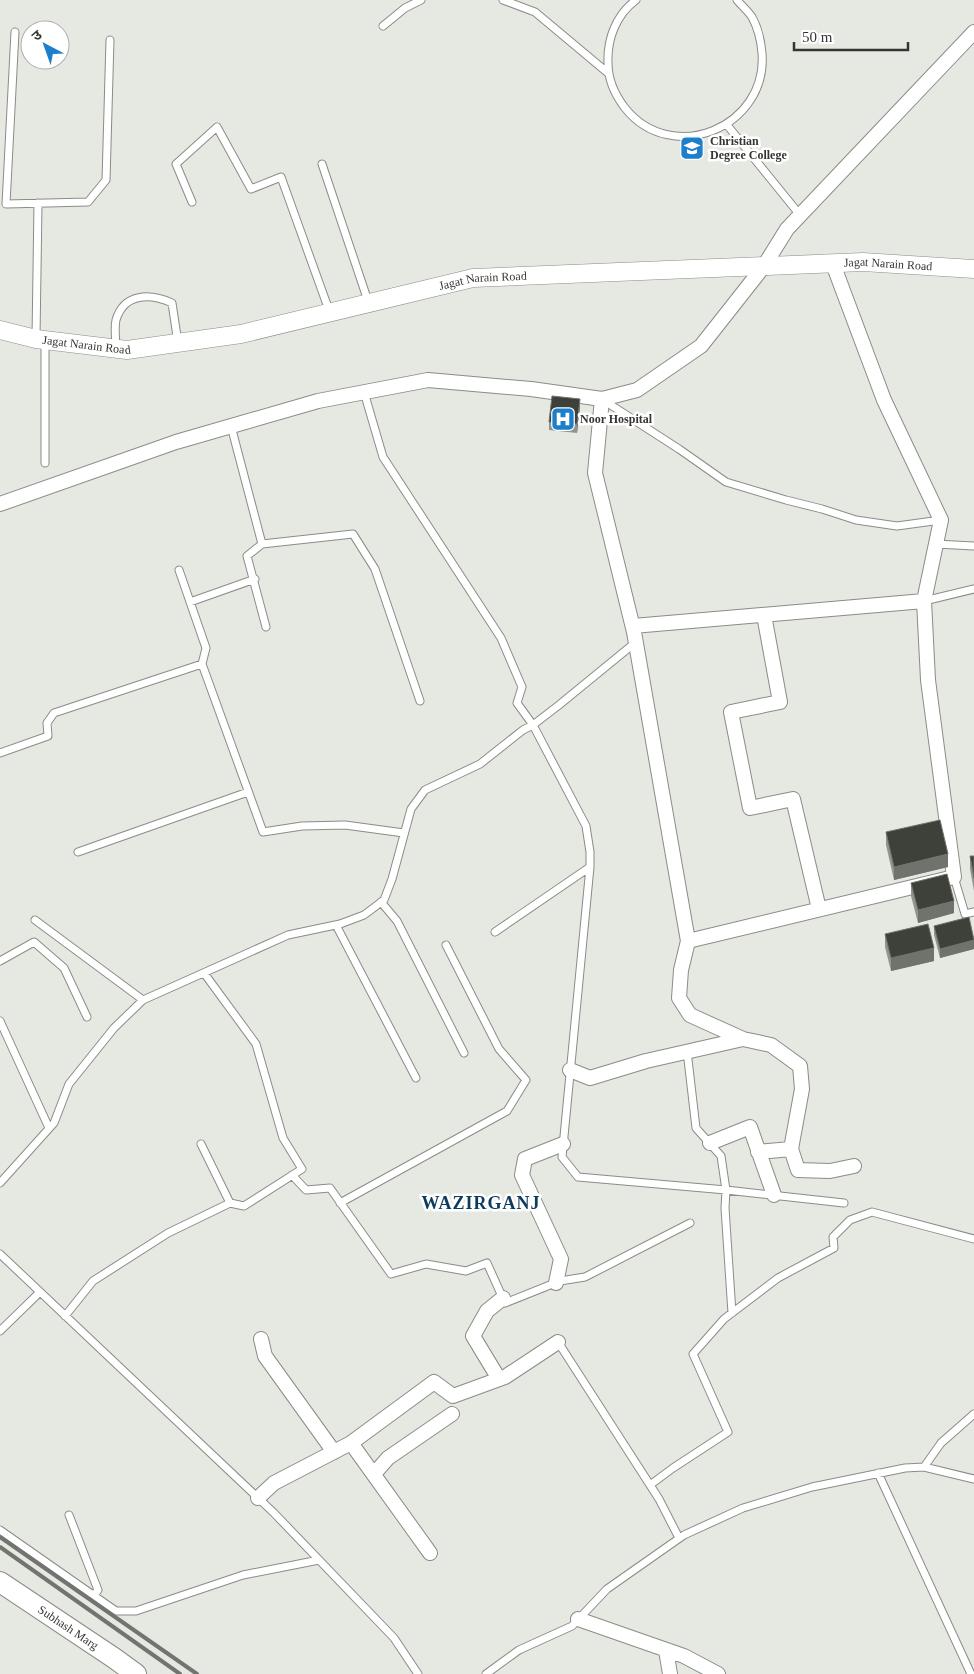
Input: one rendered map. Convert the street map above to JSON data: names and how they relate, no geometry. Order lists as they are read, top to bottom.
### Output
{
  "streets": {
    "main road": ["Subhash Marg"],
    "street": ["Jagat Narain Road"]
  },
  "districts": ["WAZIRGANJ"],
  "places": {
    "school or university": ["Christian Degree College"],
    "hospital": ["Noor Hospital"]
  },
  "scale_bar": "50 m",
  "north": "top left"
}
